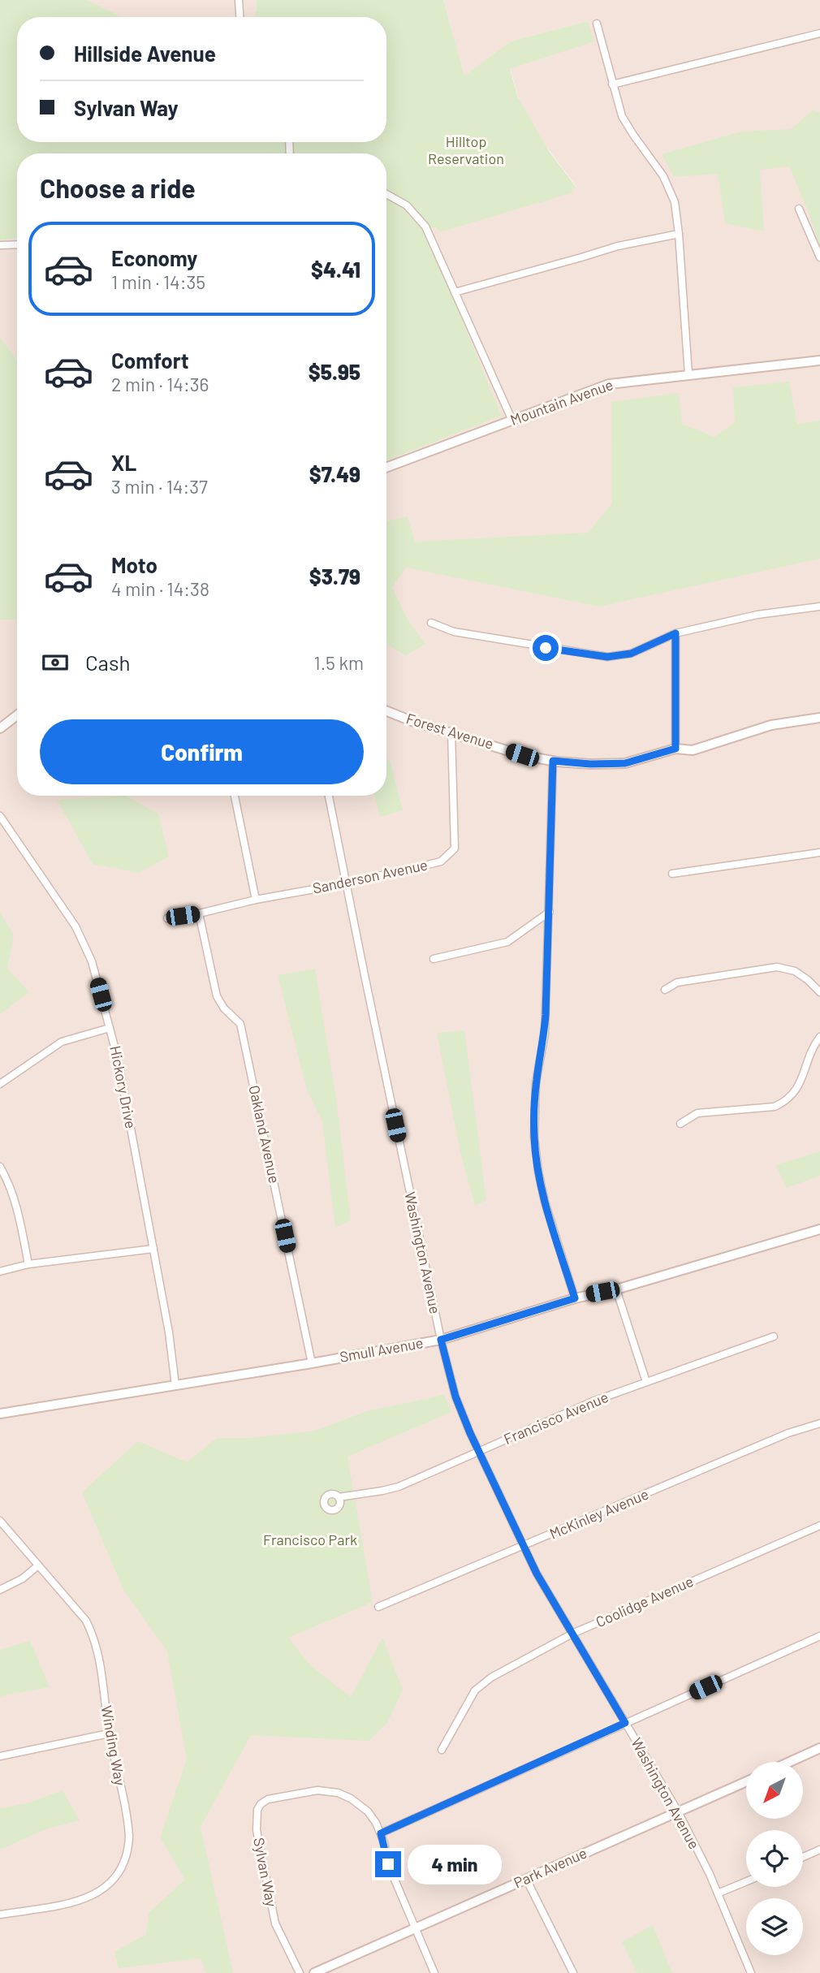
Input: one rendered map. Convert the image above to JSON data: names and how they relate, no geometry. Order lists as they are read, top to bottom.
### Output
{
  "streets": {
    "street": [
      "Mountain Avenue",
      "Forest Avenue",
      "Sanderson Avenue",
      "Hickory Drive",
      "Oakland Avenue",
      "Washington Avenue",
      "Smull Avenue",
      "Francisco Avenue",
      "McKinley Avenue",
      "Coolidge Avenue",
      "Winding Way",
      "Park Avenue",
      "Sylvan Way"
    ]
  },
  "crossings": [
    ["Forest Avenue", "Sanderson Avenue"],
    ["Sanderson Avenue", "Oakland Avenue"],
    ["Sanderson Avenue", "Washington Avenue"],
    ["Hickory Drive", "Smull Avenue"],
    ["Oakland Avenue", "Smull Avenue"],
    ["Washington Avenue", "Smull Avenue"],
    ["Washington Avenue", "Francisco Avenue"],
    ["Washington Avenue", "McKinley Avenue"],
    ["Washington Avenue", "Coolidge Avenue"],
    ["Washington Avenue", "Park Avenue"],
    ["Park Avenue", "Sylvan Way"]
  ],
  "parks": ["Hilltop Reservation", "Francisco Park"],
  "north": "bottom left",
  "page": {
    "banner": ["Hillside Avenue", "Sylvan Way"],
    "heading": "Choose a ride",
    "list": [
      {
        "name": "Economy",
        "note": "1 min · 14:35",
        "value": "$4.41"
      },
      {
        "name": "Comfort",
        "note": "2 min · 14:36",
        "value": "$5.95"
      },
      {
        "name": "XL",
        "note": "3 min · 14:37",
        "value": "$7.49"
      },
      {
        "name": "Moto",
        "note": "4 min · 14:38",
        "value": "$3.79"
      }
    ],
    "pay": ["Cash", "1.5 km"],
    "buttons": "Confirm",
    "bubble": "4 min"
  }
}
